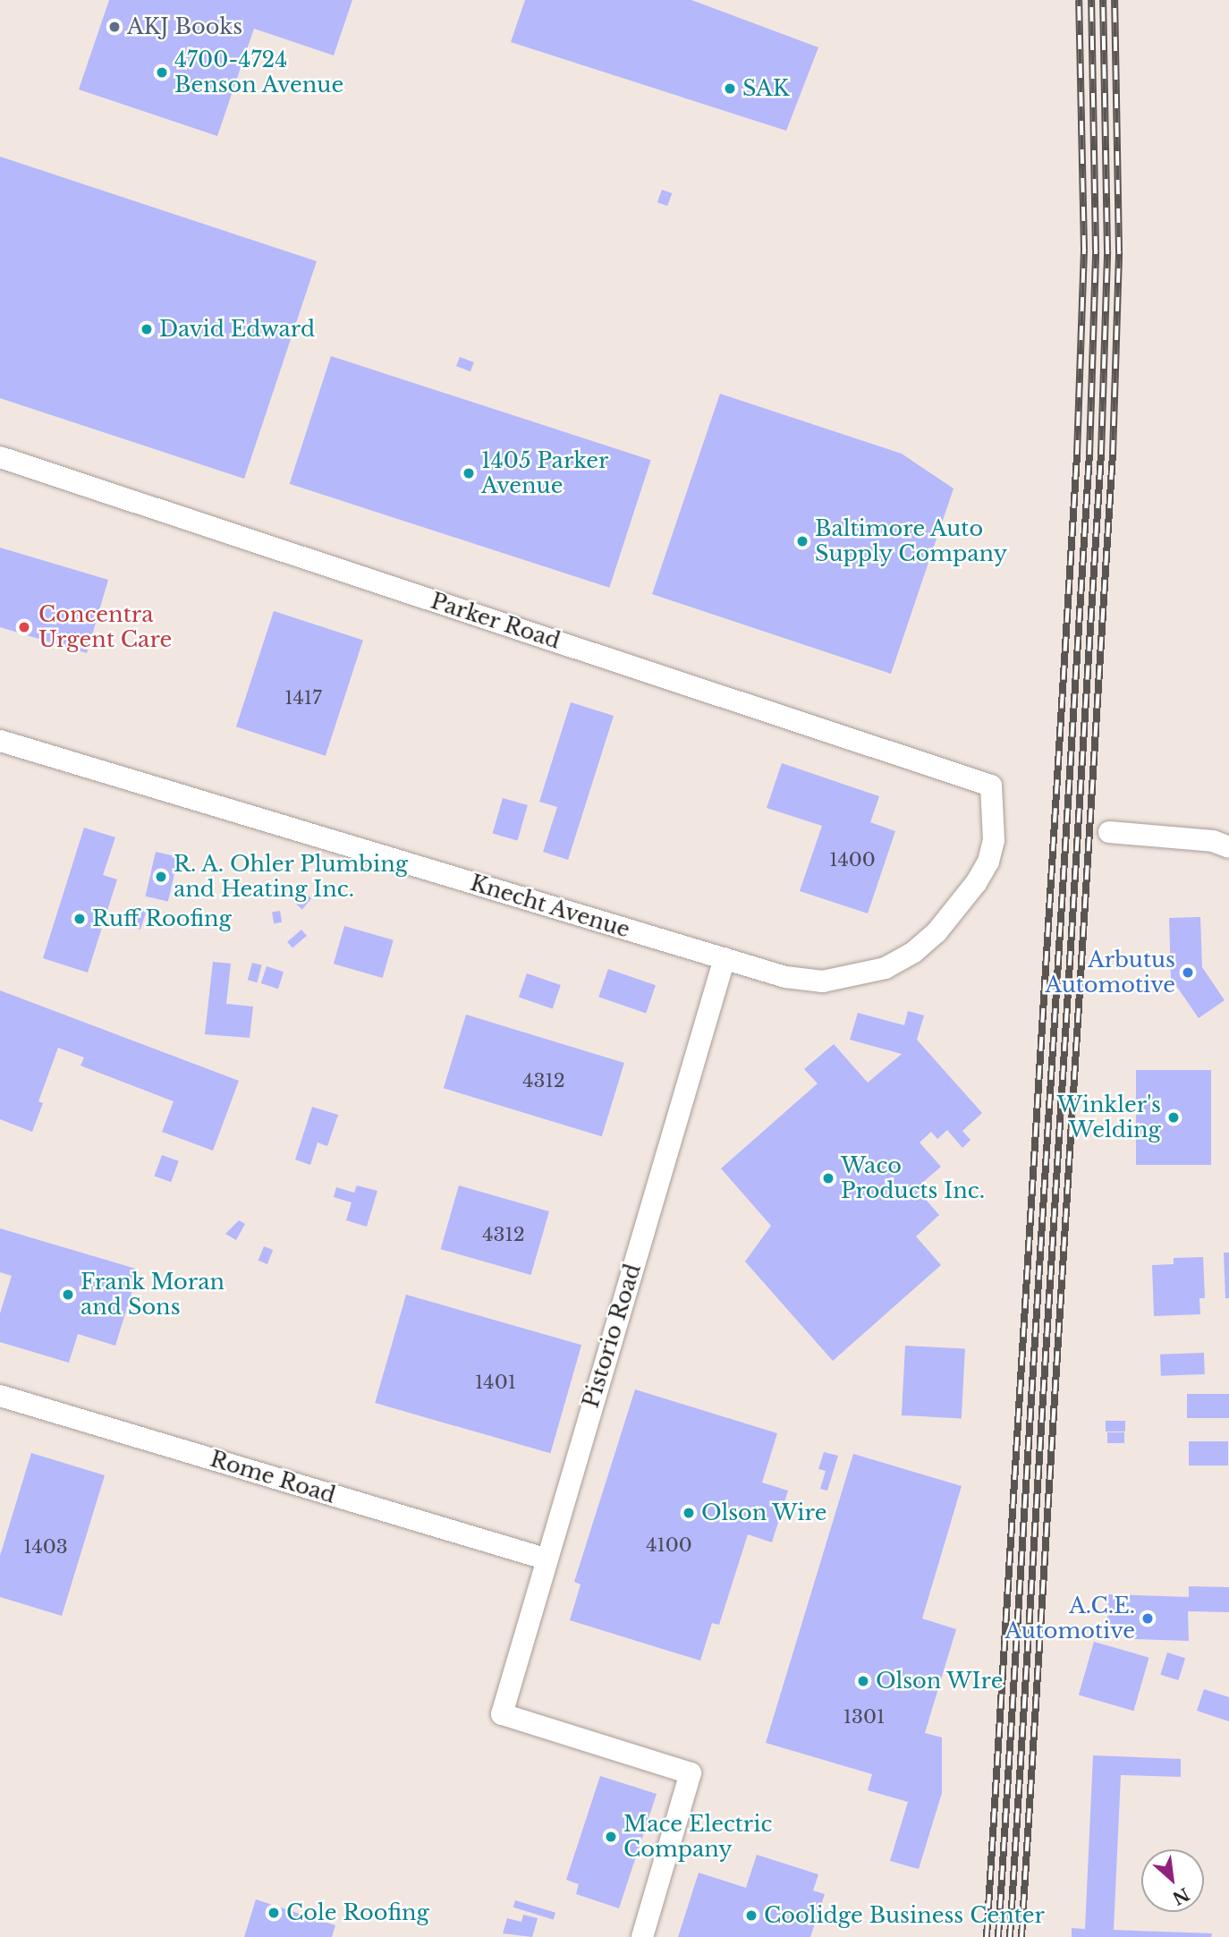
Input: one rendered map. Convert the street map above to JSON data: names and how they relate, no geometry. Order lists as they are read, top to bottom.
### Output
{
  "streets": {
    "street": [
      "Parker Road",
      "Knecht Avenue",
      "Pistorio Road",
      "Rome Road"
    ]
  },
  "crossings": [
    ["Parker Road", "Knecht Avenue"],
    ["Knecht Avenue", "Pistorio Road"],
    ["Pistorio Road", "Rome Road"]
  ],
  "places": [
    "AKJ Books",
    "4700-4724 Benson Avenue",
    "SAK",
    "David Edward",
    "1405 Parker Avenue",
    "Baltimore Auto Supply Company",
    "Concentra Urgent Care",
    "R. A. Ohler Plumbing and Heating Inc.",
    "Ruff Roofing",
    "Arbutus Automotive",
    "Winkler's Welding",
    "Waco Products Inc.",
    "Frank Moran and Sons",
    "Olson Wire",
    "A.C.E. Automotive",
    "Olson WIre",
    "Mace Electric Company",
    "Cole Roofing",
    "Coolidge Business Center"
  ],
  "house_numbers": [
    "1417",
    "1400",
    "4312",
    "4312",
    "1401",
    "4100",
    "1403",
    "1301"
  ],
  "north": "bottom right"
}
